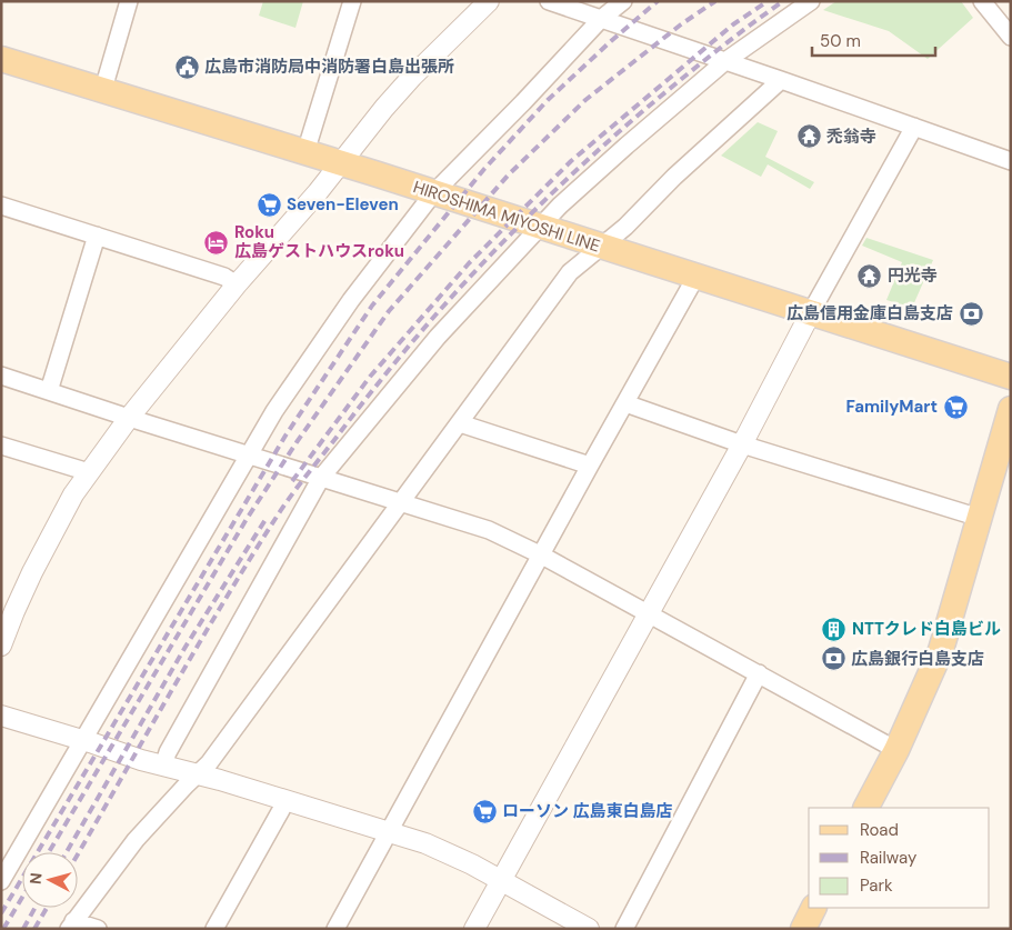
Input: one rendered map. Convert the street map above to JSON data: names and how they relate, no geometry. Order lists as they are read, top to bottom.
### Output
{
  "streets": {
    "main road": ["HIROSHIMA MIYOSHI LINE"]
  },
  "places": {
    "public building": ["広島市消防局中消防署白島出張所"],
    "temple": ["禿翁寺", "円光寺"],
    "supermarket": ["Seven-Eleven", "FamilyMart", "ローソン 広島東白島店"],
    "hotel": ["Roku 広島ゲストハウスroku"],
    "bank": ["広島信用金庫白島支店", "広島銀行白島支店"],
    "building": ["NTTクレド白島ビル"]
  },
  "legend": ["Road", "Railway", "Park"],
  "scale_bar": "50 m",
  "north": "left"
}
